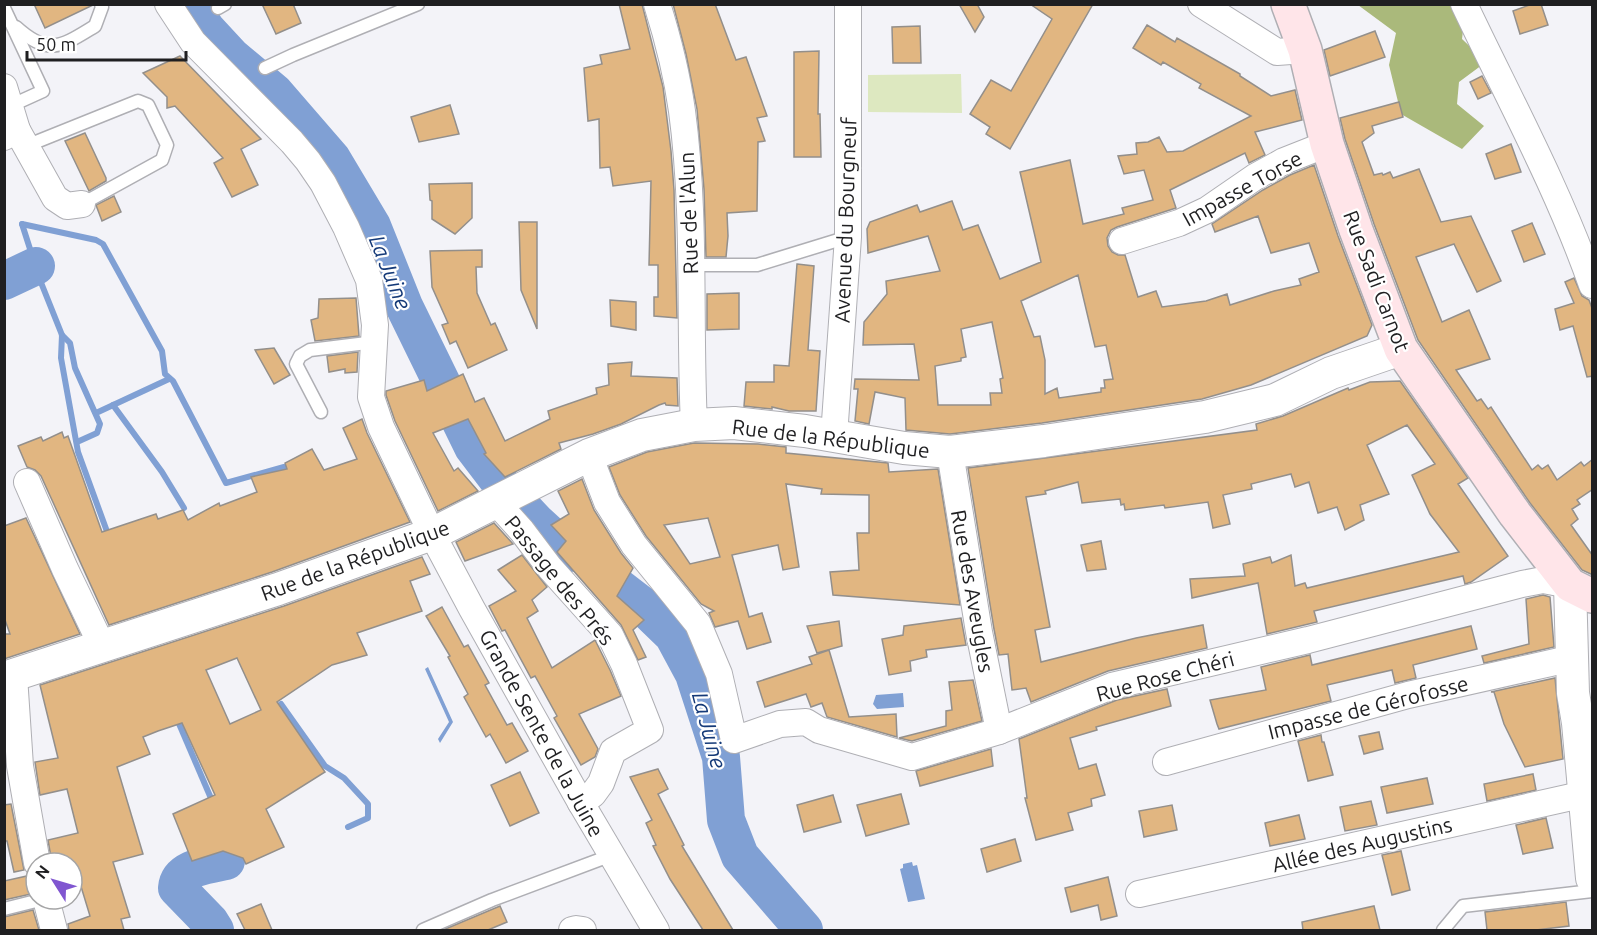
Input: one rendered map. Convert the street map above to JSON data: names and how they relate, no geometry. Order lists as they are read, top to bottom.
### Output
{
  "streets": {
    "main road": ["Rue Sadi Carnot"],
    "street": [
      "Impasse Torse",
      "Rue de l'Alun",
      "Avenue du Bourgneuf",
      "Rue de la République",
      "Passage des Prés",
      "Rue des Aveugles",
      "Rue Rose Chéri",
      "Impasse de Gérofosse",
      "Grande Sente de la Juine",
      "Allée des Augustins"
    ]
  },
  "crossings": [
    ["Impasse Torse", "Rue Sadi Carnot"],
    ["Rue de l'Alun", "Rue de la République"],
    ["Avenue du Bourgneuf", "Rue de la République"],
    ["Rue Sadi Carnot", "Rue de la République"],
    ["Rue Sadi Carnot", "Rue Rose Chéri"],
    ["Rue de la République", "Passage des Prés"],
    ["Rue de la République", "Rue des Aveugles"],
    ["Rue de la République", "Rue Rose Chéri"],
    ["Rue de la République", "Grande Sente de la Juine"],
    ["Passage des Prés", "Grande Sente de la Juine"],
    ["Rue des Aveugles", "Rue Rose Chéri"]
  ],
  "water": ["La Juine"],
  "scale_bar": "50 m",
  "north": "top left"
}
